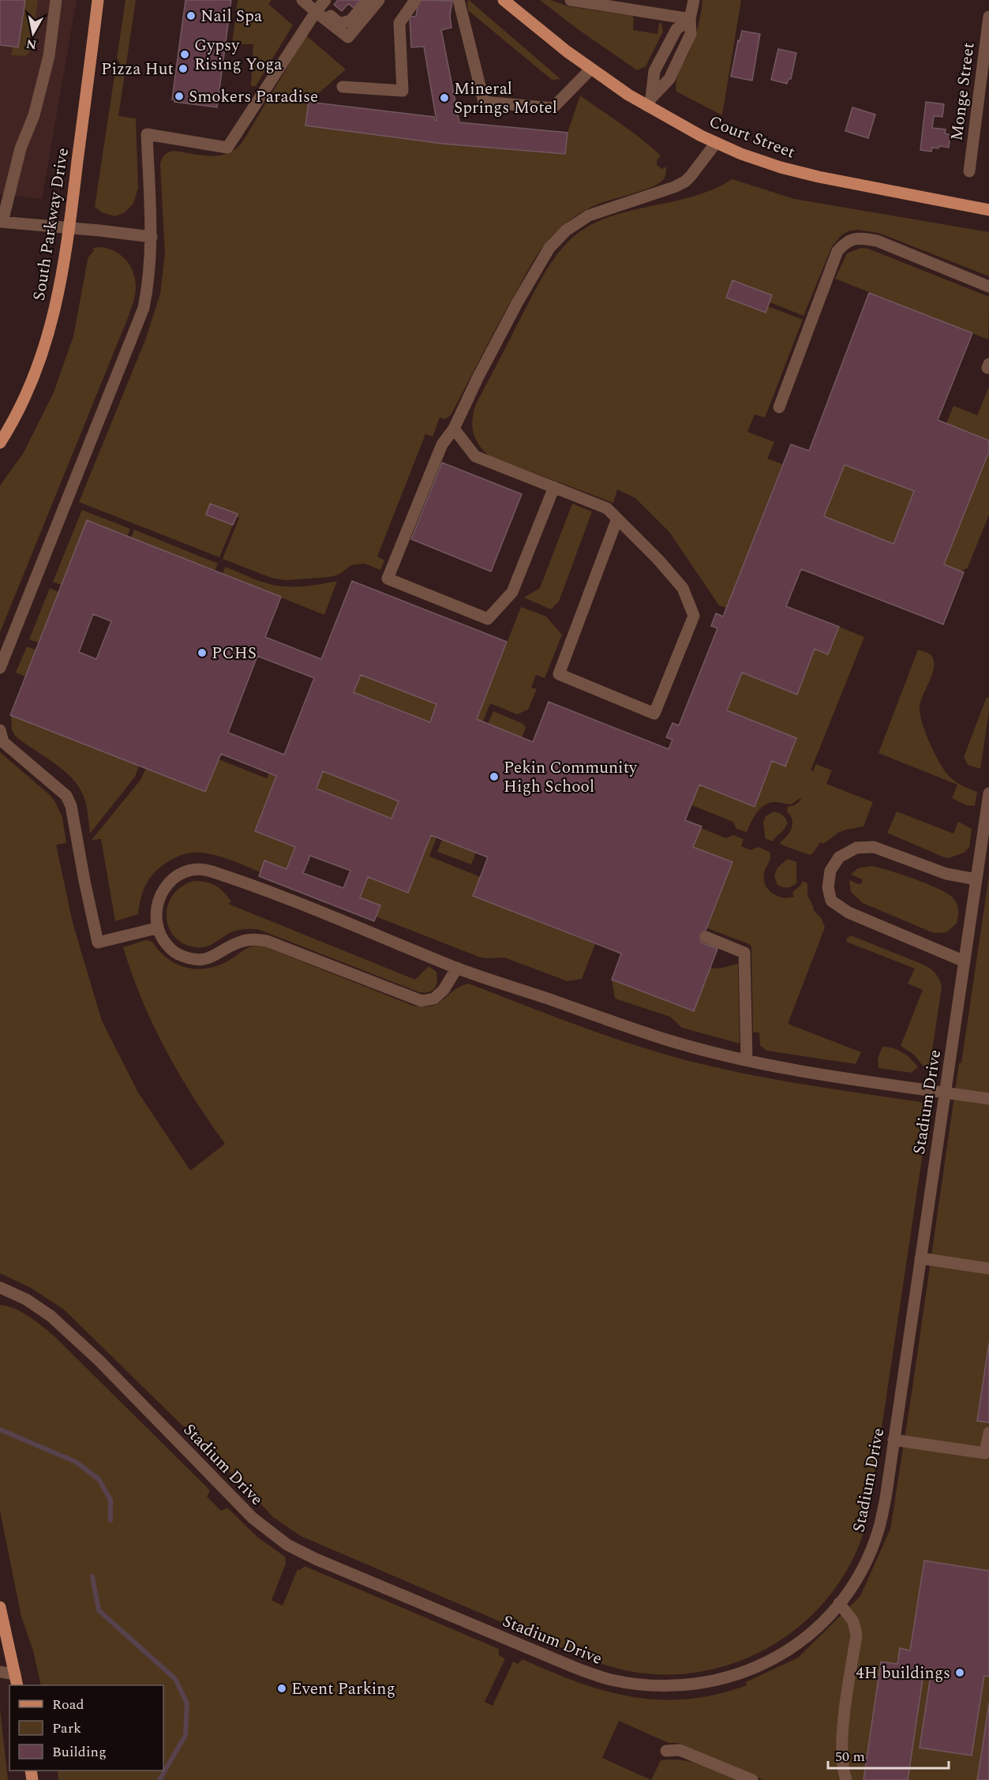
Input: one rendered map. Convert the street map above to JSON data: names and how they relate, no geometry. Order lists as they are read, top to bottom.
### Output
{
  "streets": {
    "main road": ["Court Street", "South Parkway Drive"],
    "street": ["Monge Street", "Stadium Drive"]
  },
  "places": [
    "Nail Spa",
    "Gypsy Rising Yoga",
    "Pizza Hut",
    "Smokers Paradise",
    "Mineral Springs Motel",
    "PCHS",
    "Pekin Community High School",
    "4H buildings",
    "Event Parking"
  ],
  "legend": ["Road", "Park", "Building"],
  "scale_bar": "50 m",
  "north": "bottom"
}
